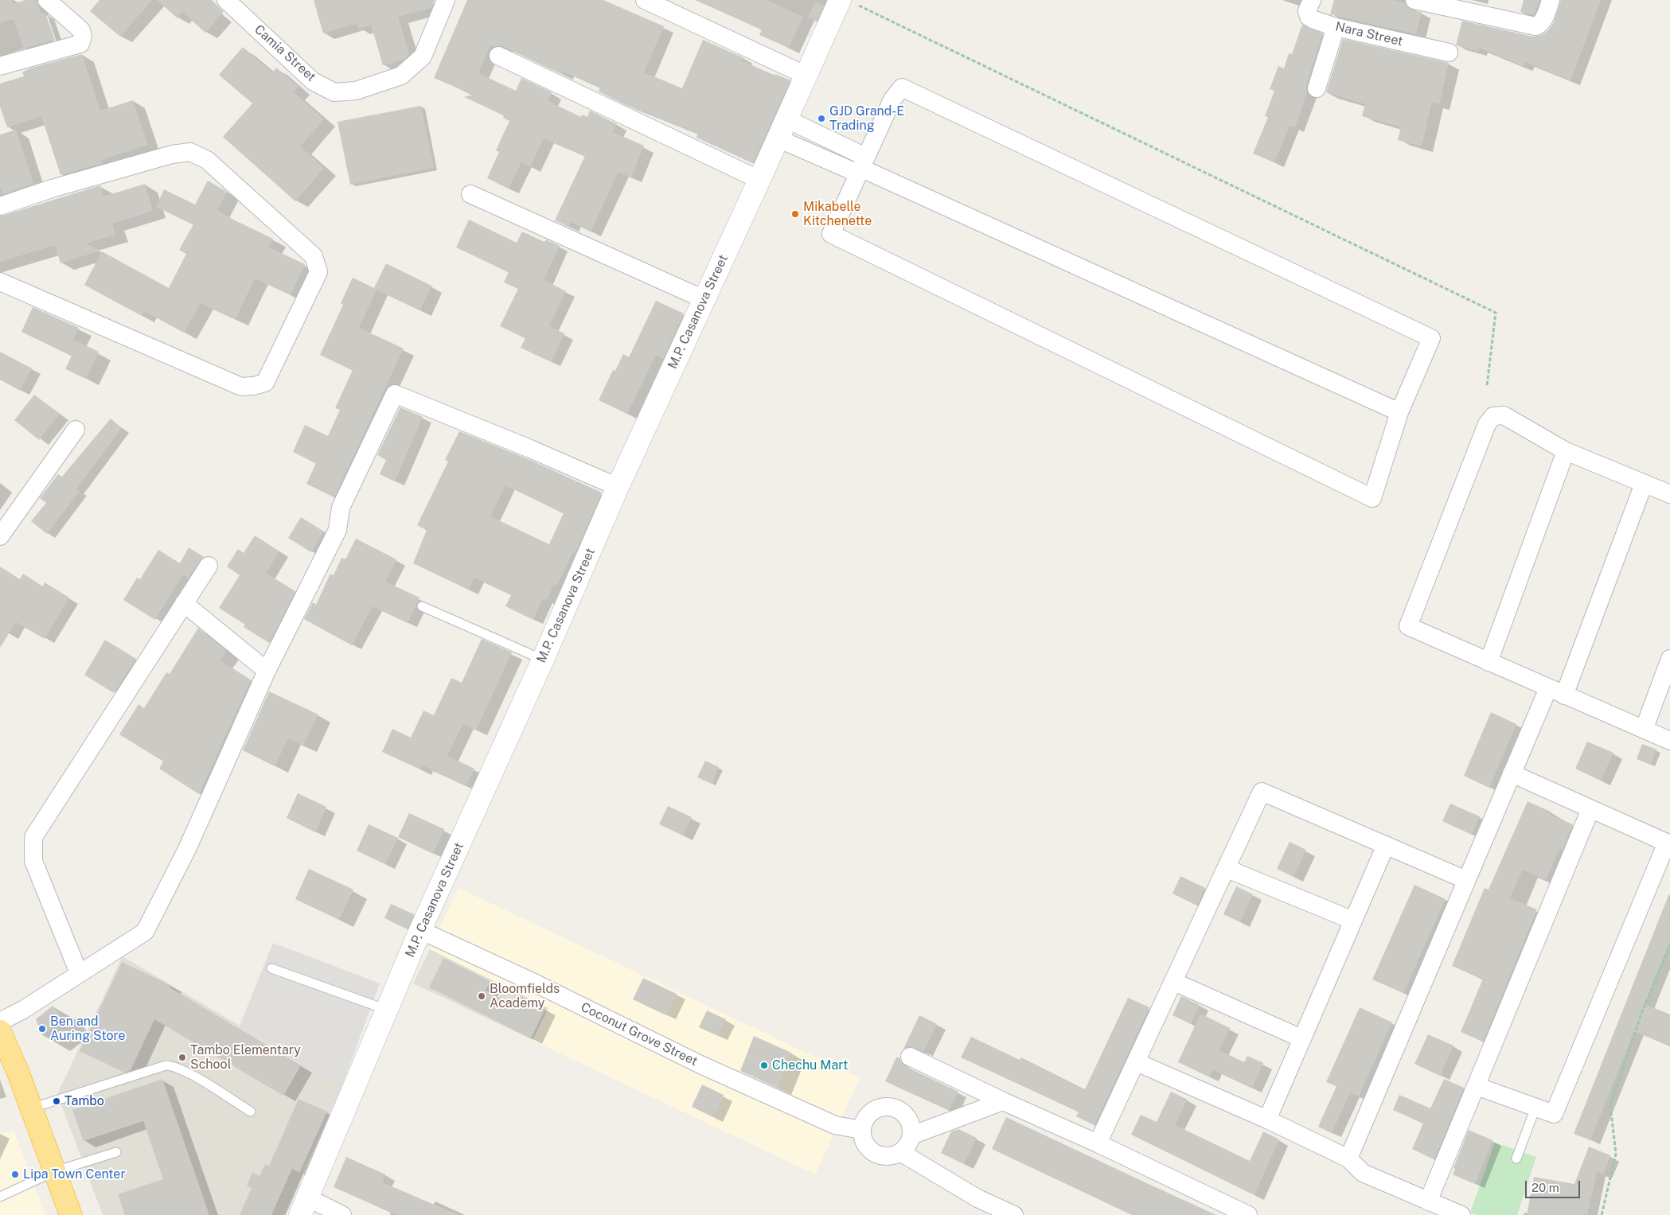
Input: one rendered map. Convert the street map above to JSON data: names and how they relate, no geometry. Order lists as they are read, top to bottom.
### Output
{
  "streets": {
    "street": [
      "Nara Street",
      "Camia Street",
      "M.P. Casanova Street",
      "Coconut Grove Street"
    ]
  },
  "crossings": [
    ["M.P. Casanova Street", "Coconut Grove Street"]
  ],
  "places": [
    "GJD Grand-E Trading",
    "Mikabelle Kitchenette",
    "Bloomfields Academy",
    "Ben and Auring Store",
    "Tambo Elementary School",
    "Chechu Mart",
    "Tambo",
    "Lipa Town Center"
  ],
  "scale_bar": "20 m"
}
